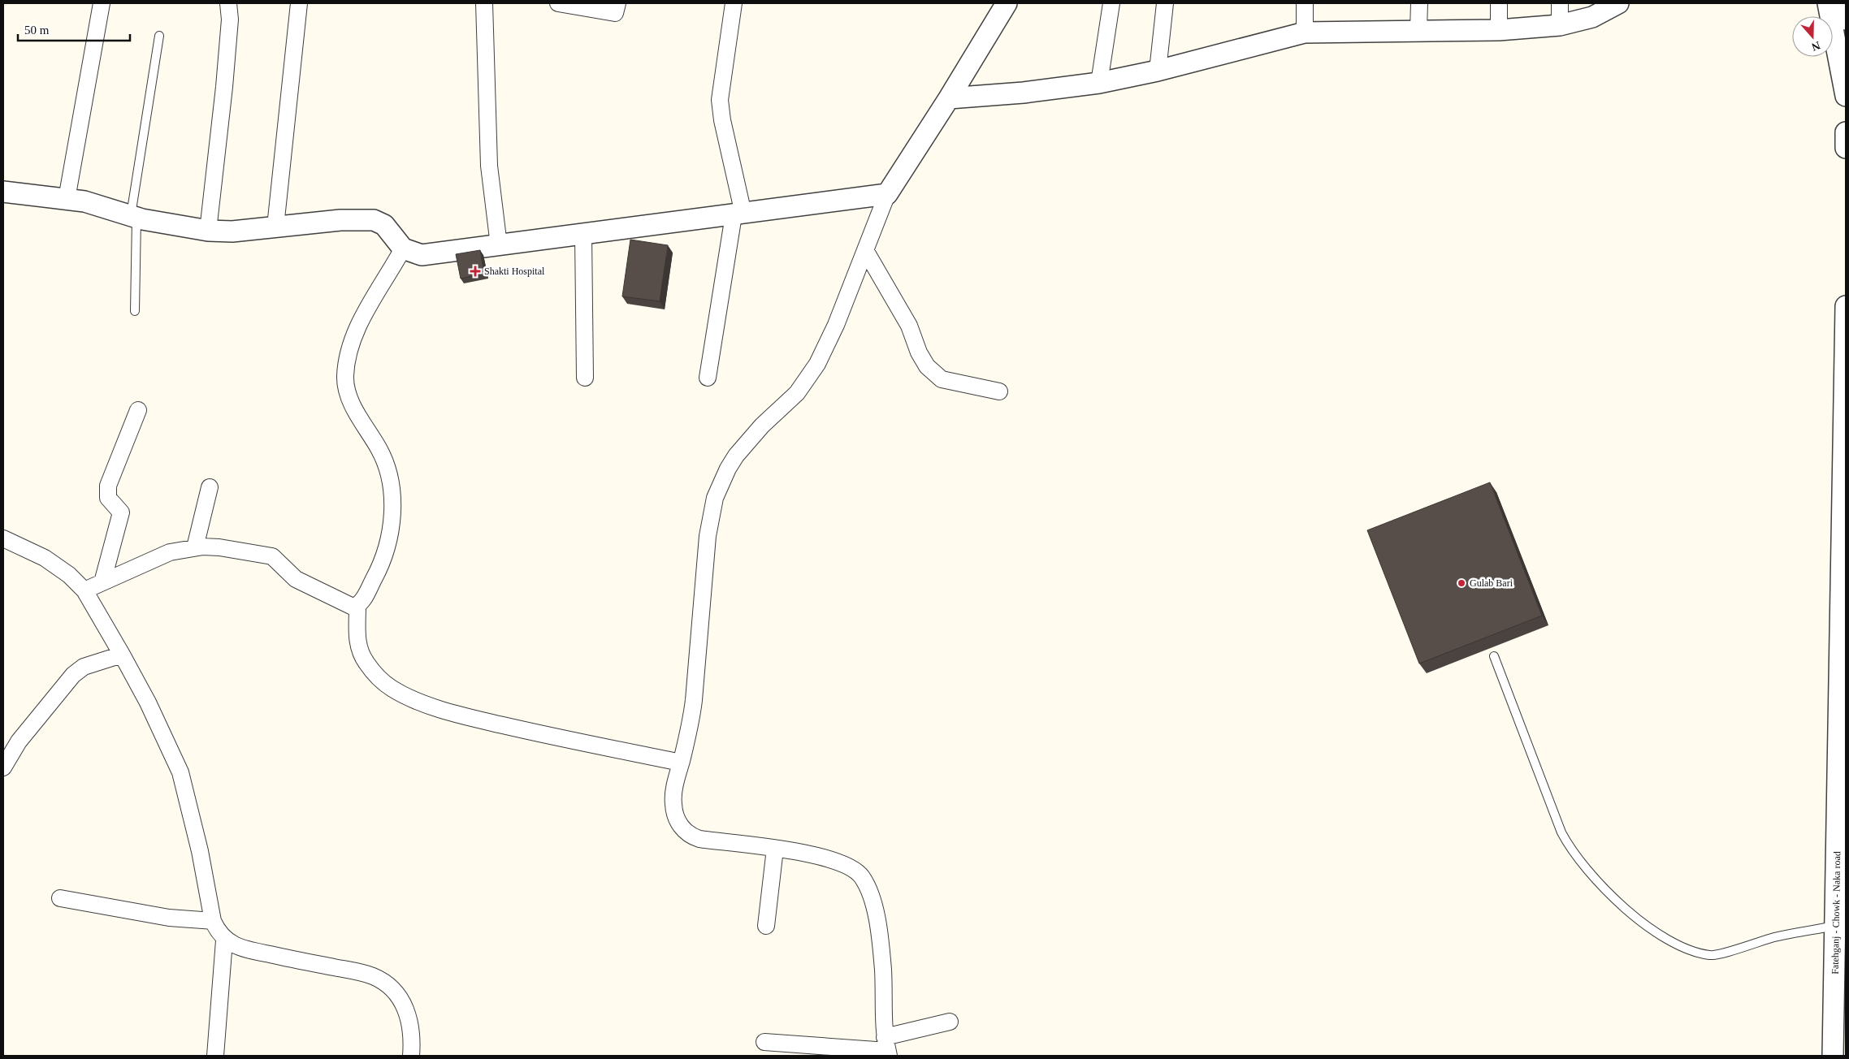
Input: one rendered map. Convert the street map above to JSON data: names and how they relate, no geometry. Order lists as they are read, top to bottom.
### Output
{
  "streets": {
    "street": ["Fatehganj - Chowk - Naka road"]
  },
  "places": {
    "health": ["Shakti Hospital"],
    "other": ["Gulab Bari"]
  },
  "scale_bar": "50 m",
  "north": "bottom"
}
